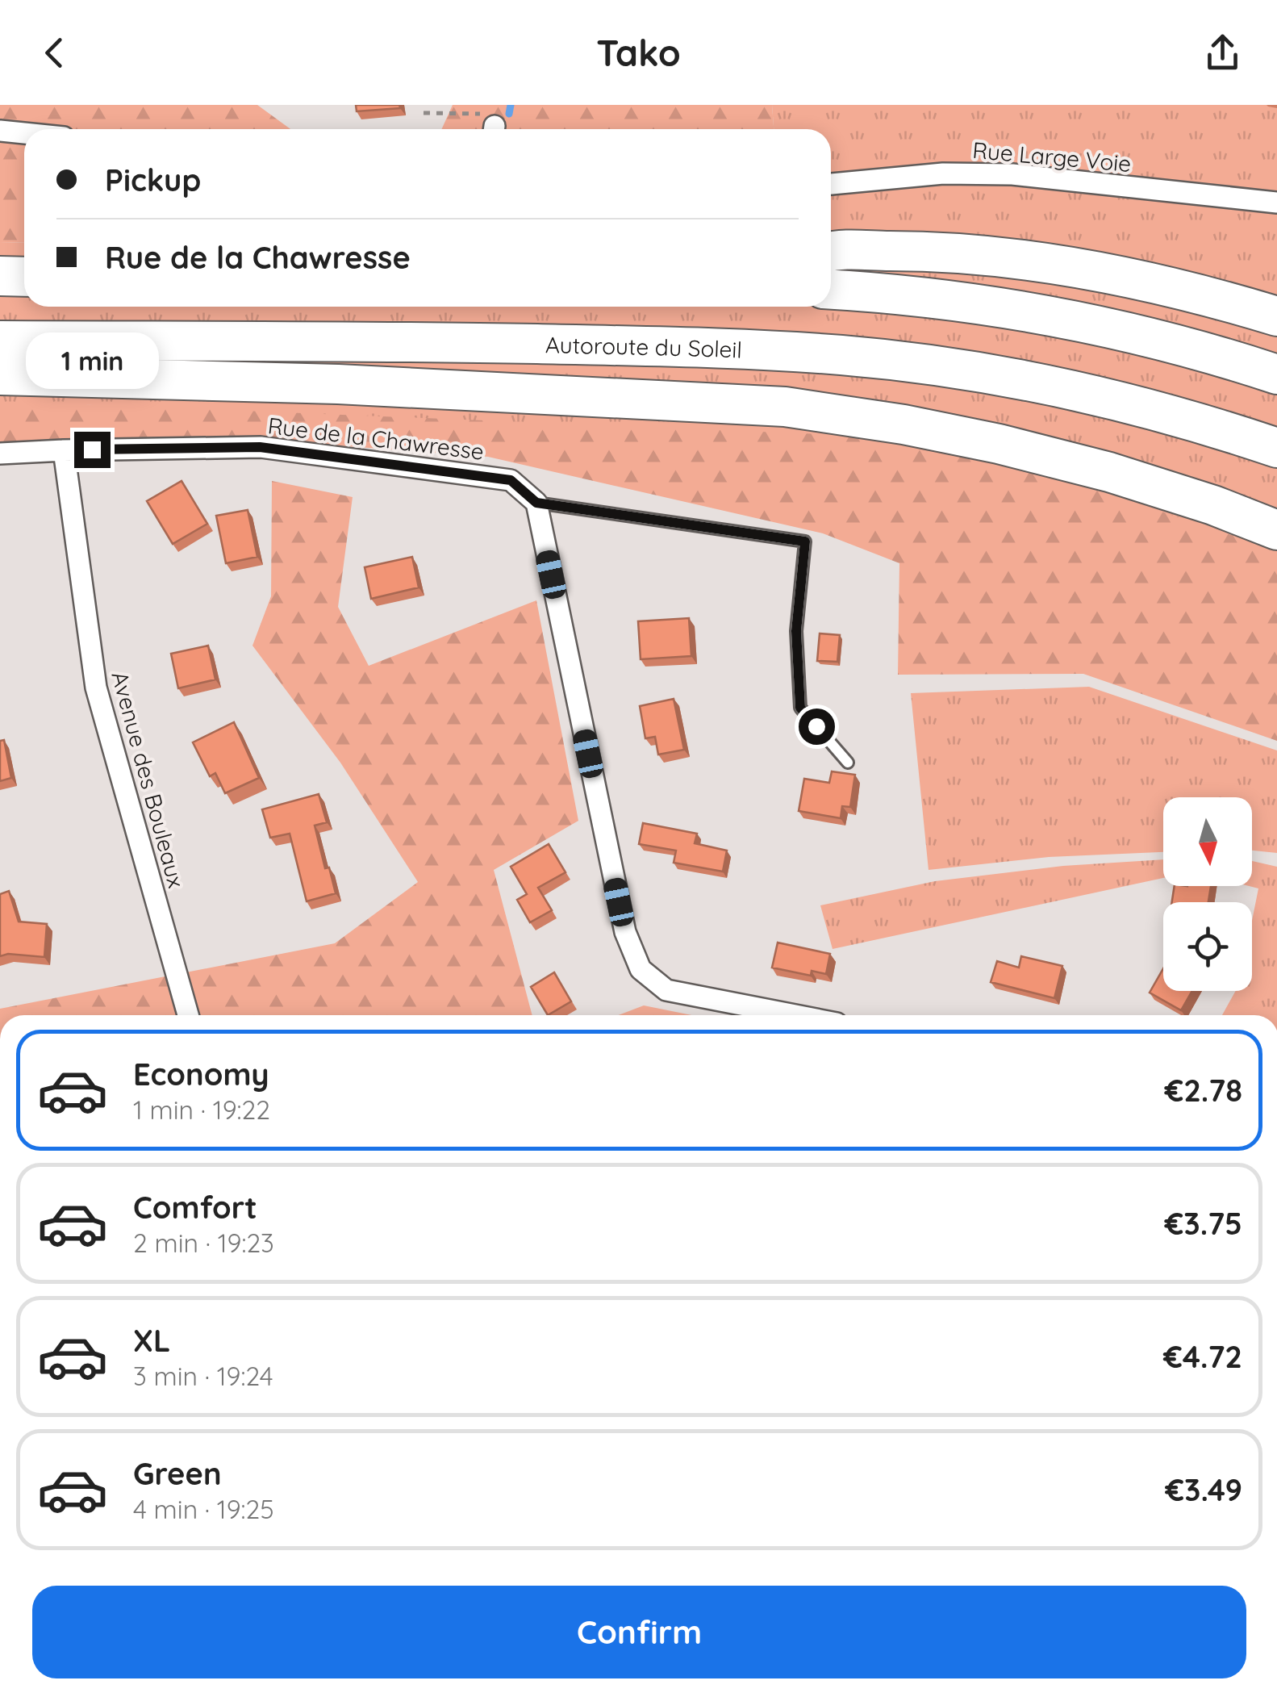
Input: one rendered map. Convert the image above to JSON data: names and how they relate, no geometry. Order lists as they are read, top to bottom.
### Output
{
  "streets": {
    "highway": ["Autoroute du Soleil"],
    "street": ["Rue Large Voie", "Rue de la Chawresse", "Avenue des Bouleaux"]
  },
  "crossings": [
    ["Rue de la Chawresse", "Avenue des Bouleaux"]
  ],
  "north": "bottom",
  "page": {
    "header": "Tako",
    "banner": ["Pickup", "Rue de la Chawresse"],
    "bubble": "1 min",
    "list": [
      {
        "name": "Economy",
        "note": "1 min · 19:22",
        "value": "€2.78"
      },
      {
        "name": "Comfort",
        "note": "2 min · 19:23",
        "value": "€3.75"
      },
      {
        "name": "XL",
        "note": "3 min · 19:24",
        "value": "€4.72"
      },
      {
        "name": "Green",
        "note": "4 min · 19:25",
        "value": "€3.49"
      }
    ],
    "buttons": "Confirm"
  }
}
